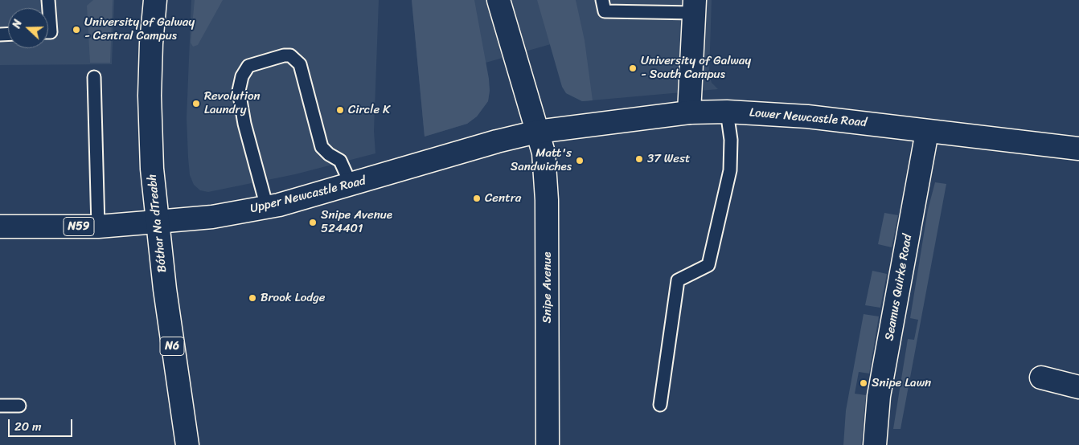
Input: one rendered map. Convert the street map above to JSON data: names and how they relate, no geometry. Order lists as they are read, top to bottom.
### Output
{
  "streets": {
    "main road": [
      "Lower Newcastle Road",
      "Upper Newcastle Road",
      "Bóthar Na dTreabh",
      "N59",
      "Snipe Avenue",
      "Seamus Quirke Road",
      "N6"
    ]
  },
  "crossings": [
    ["Lower Newcastle Road", "Upper Newcastle Road"],
    ["Lower Newcastle Road", "Snipe Avenue"],
    ["Lower Newcastle Road", "Seamus Quirke Road"],
    ["Upper Newcastle Road", "Bóthar Na dTreabh"],
    ["Upper Newcastle Road", "Snipe Avenue"]
  ],
  "places": [
    "University of Galway - Central Campus",
    "University of Galway - South Campus",
    "Revolution Laundry",
    "Circle K",
    "37 West",
    "Matt's Sandwiches",
    "Centra",
    "Snipe Avenue 524401",
    "Brook Lodge",
    "Snipe Lawn"
  ],
  "scale_bar": "20 m",
  "north": "left"
}
